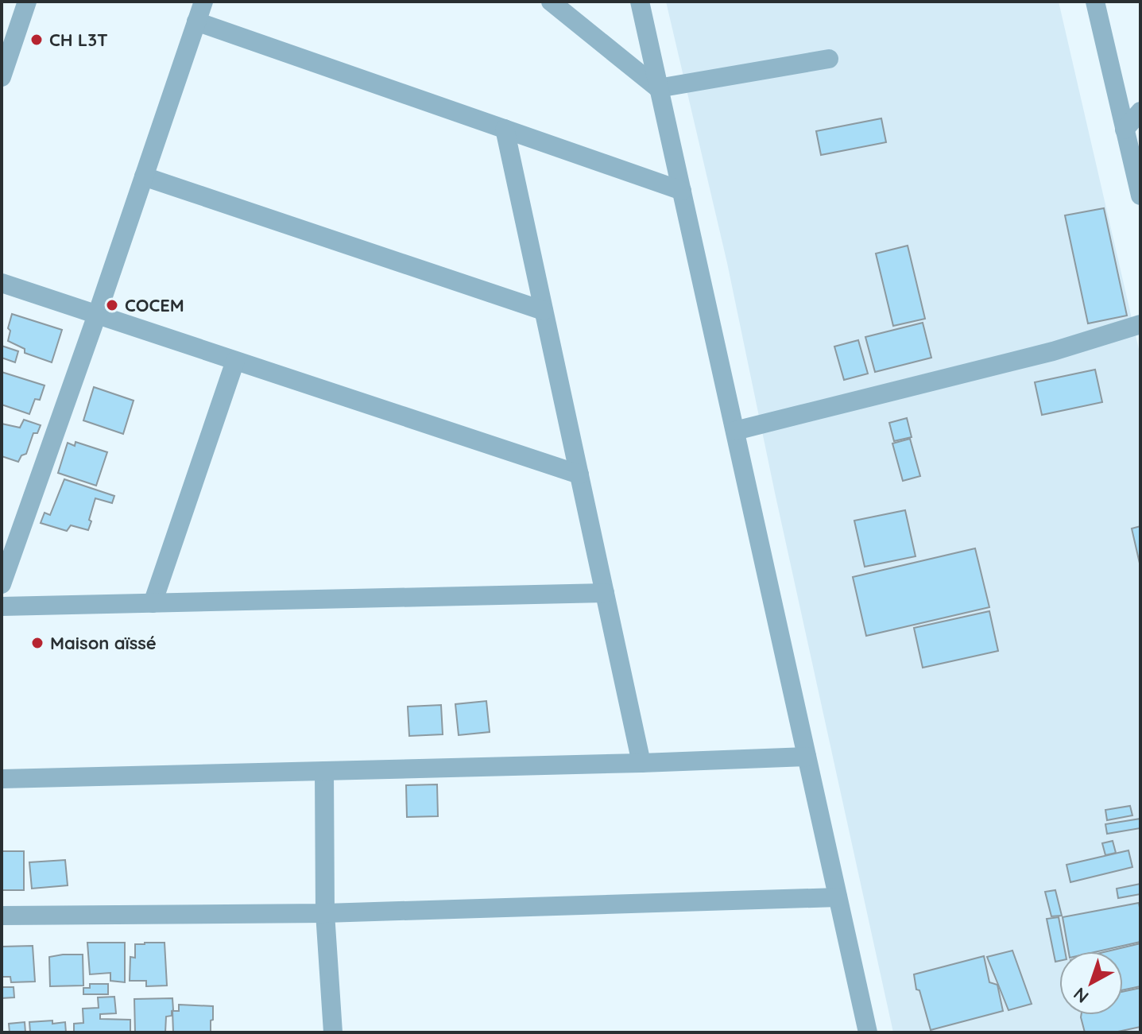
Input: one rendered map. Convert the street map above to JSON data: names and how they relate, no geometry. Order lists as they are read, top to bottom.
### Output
{
  "places": ["CH L3T", "COCEM", "Maison aïssé"],
  "north": "bottom left"
}
